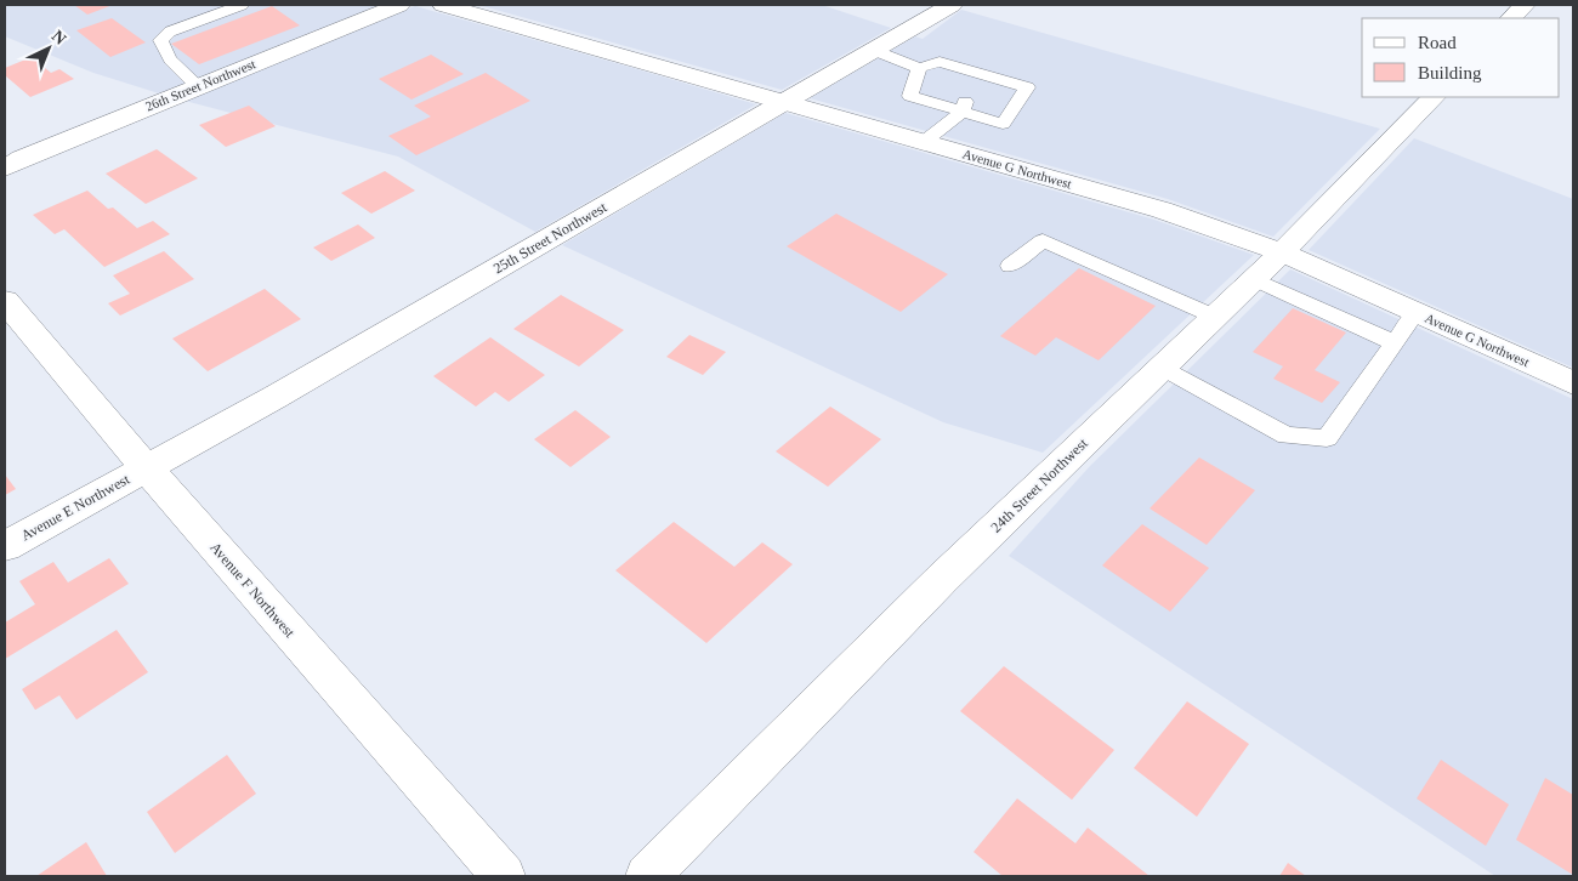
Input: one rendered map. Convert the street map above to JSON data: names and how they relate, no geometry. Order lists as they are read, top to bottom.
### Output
{
  "streets": {
    "street": [
      "26th Street Northwest",
      "Avenue G Northwest",
      "25th Street Northwest",
      "24th Street Northwest",
      "Avenue E Northwest",
      "Avenue F Northwest"
    ]
  },
  "crossings": [
    ["Avenue G Northwest", "25th Street Northwest"],
    ["Avenue G Northwest", "24th Street Northwest"],
    ["25th Street Northwest", "Avenue E Northwest"],
    ["25th Street Northwest", "Avenue F Northwest"],
    ["Avenue E Northwest", "Avenue F Northwest"]
  ],
  "legend": ["Road", "Building"],
  "north": "top right"
}
